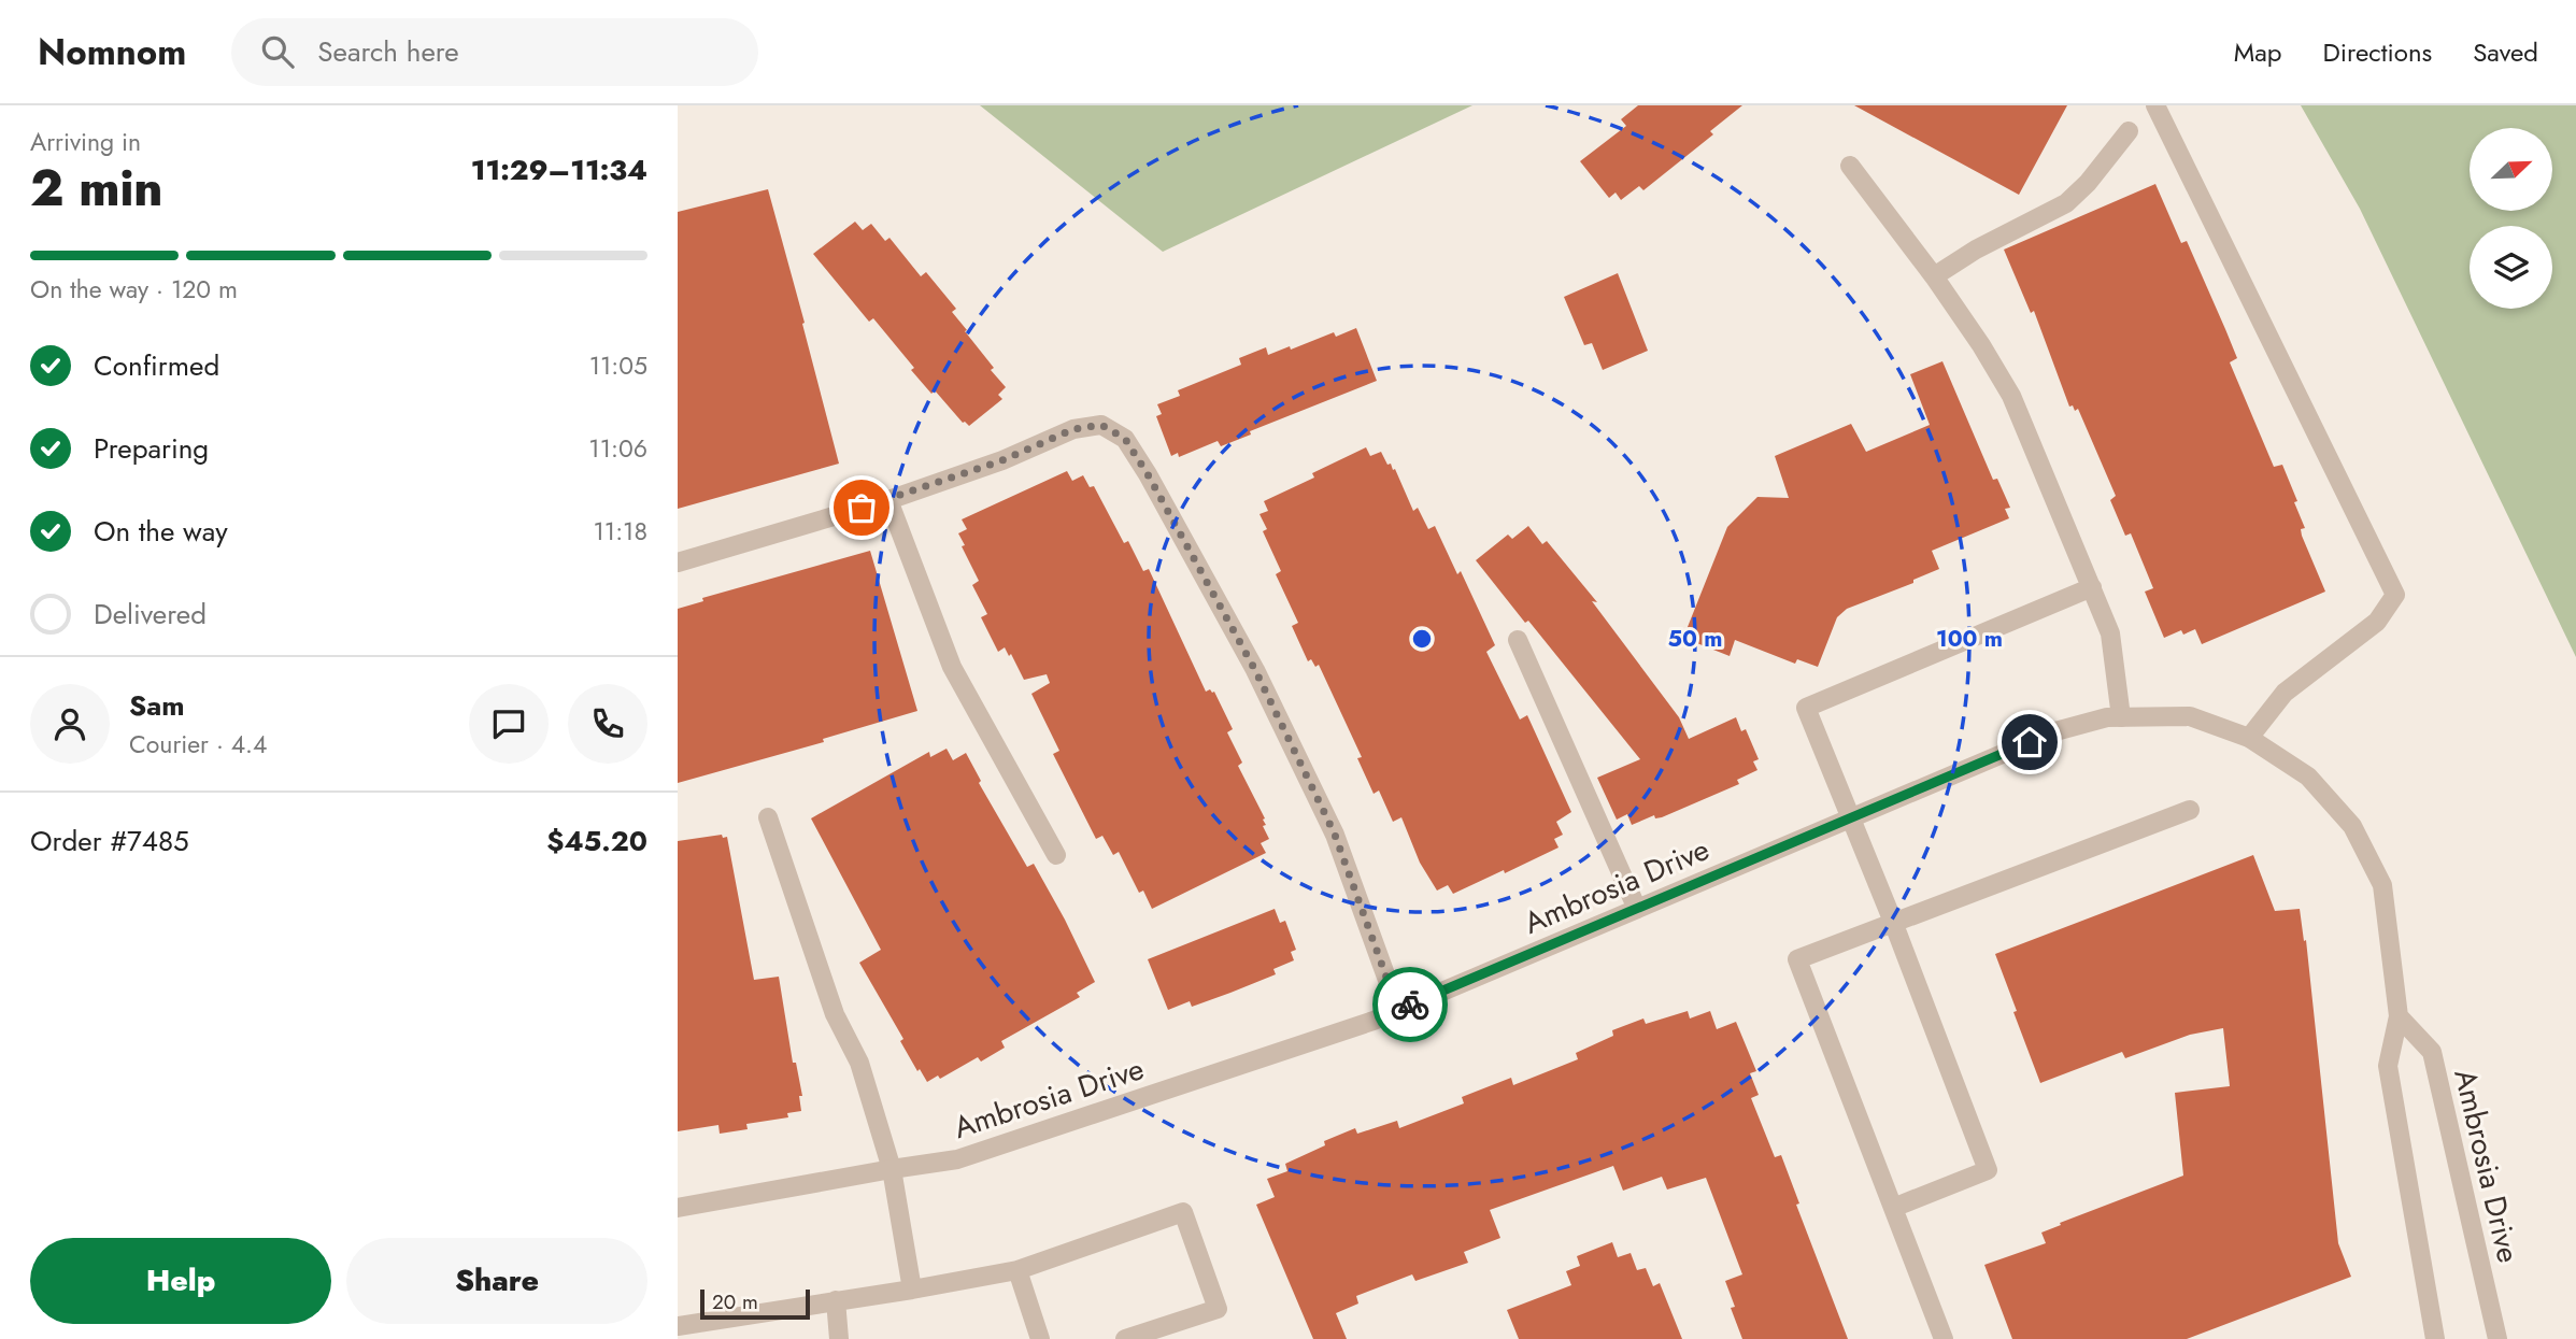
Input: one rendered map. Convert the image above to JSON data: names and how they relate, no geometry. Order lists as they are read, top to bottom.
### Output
{
  "streets": {
    "street": ["Ambrosia Drive"]
  },
  "scale_bar": "20 m",
  "north": "top right",
  "page": {
    "header": "Nomnom",
    "search": "Search here",
    "nav": ["Map", "Directions", "Saved"],
    "heading": ["2 min", "Arriving in", "11:29–11:34"],
    "panel": [
      "Sam",
      "Courier · 4.4",
      "Order #7485",
      "$45.20"
    ],
    "bar": "On the way · 120 m",
    "list": [
      ["Confirmed", "11:05"],
      ["Preparing", "11:06"],
      ["On the way", "11:18"],
      "Delivered"
    ],
    "buttons": ["Help", "Share"],
    "scale": "20 m"
  },
  "rings": ["50 m", "100 m"]
}
